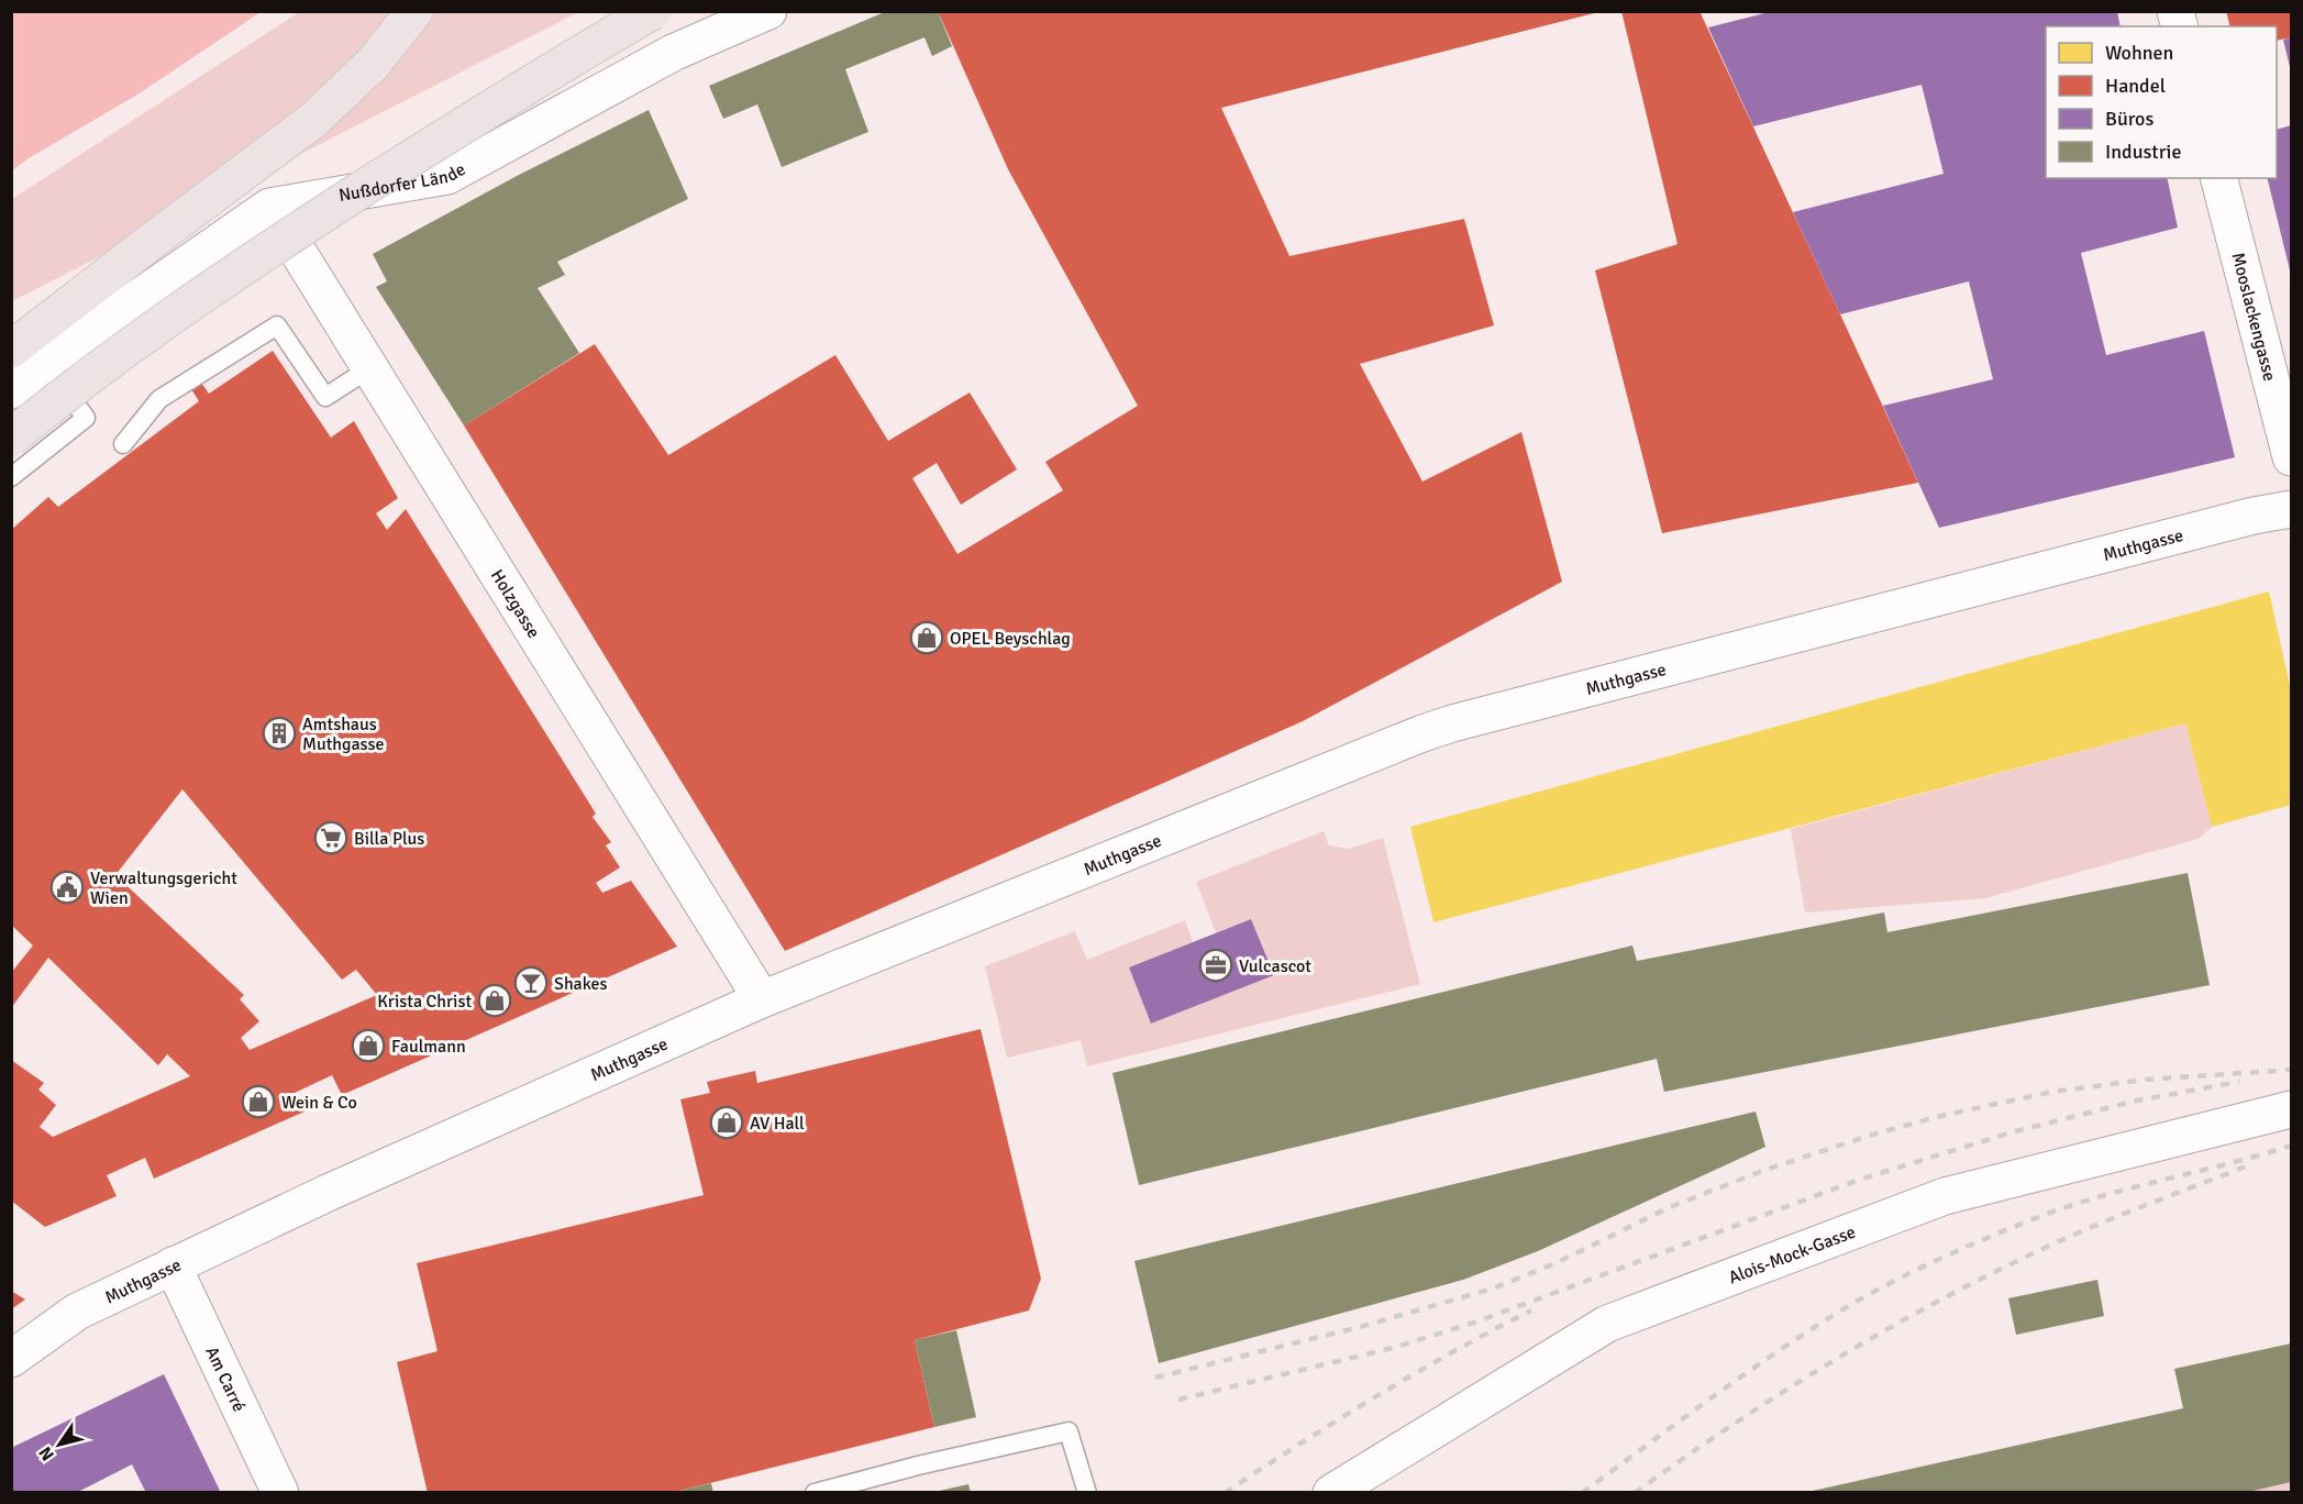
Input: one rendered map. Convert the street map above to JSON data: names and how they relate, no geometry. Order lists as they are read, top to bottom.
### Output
{
  "streets": {
    "street": [
      "Nußdorfer Lände",
      "Mooslackengasse",
      "Muthgasse",
      "Holzgasse",
      "Alois-Mock-Gasse",
      "Am Carré"
    ]
  },
  "crossings": [
    ["Nußdorfer Lände", "Holzgasse"],
    ["Muthgasse", "Holzgasse"],
    ["Muthgasse", "Am Carré"]
  ],
  "places": {
    "shop": [
      "OPEL Beyschlag",
      "Krista Christ",
      "Faulmann",
      "Wein & Co",
      "AV Hall"
    ],
    "building": ["Amtshaus Muthgasse"],
    "supermarket": ["Billa Plus"],
    "public building": ["Verwaltungsgericht Wien"],
    "office": ["Vulcascot"],
    "bar": ["Shakes"]
  },
  "legend": [
    "Wohnen",
    "Handel",
    "Büros",
    "Industrie"
  ],
  "north": "bottom left"
}
